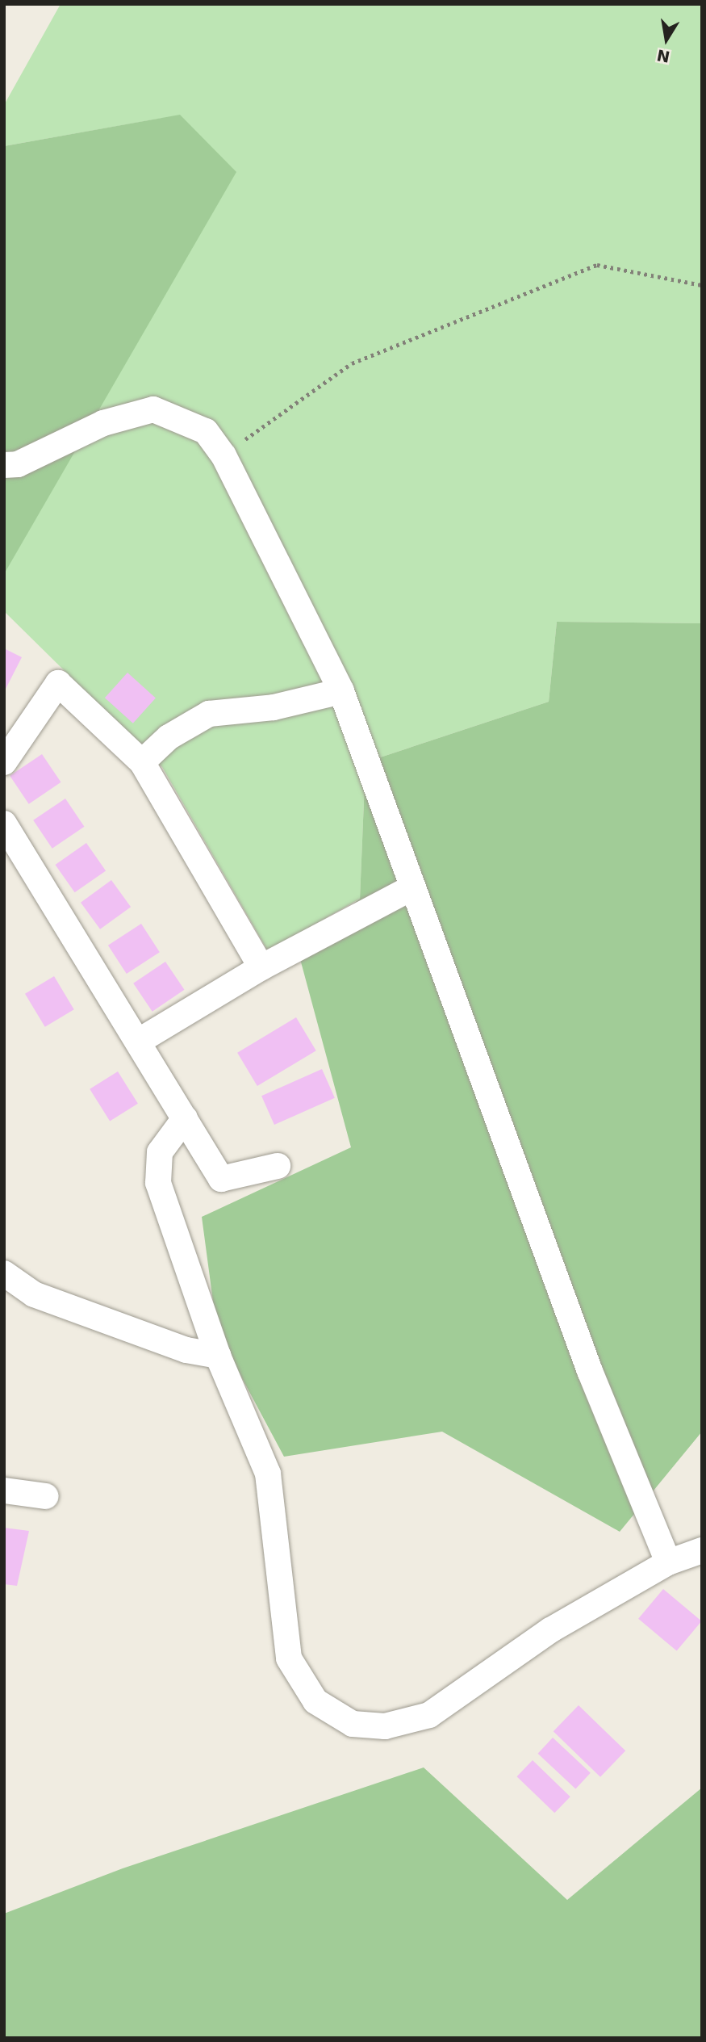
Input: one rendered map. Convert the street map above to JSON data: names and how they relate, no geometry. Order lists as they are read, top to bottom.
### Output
{
  "north": "bottom"
}
